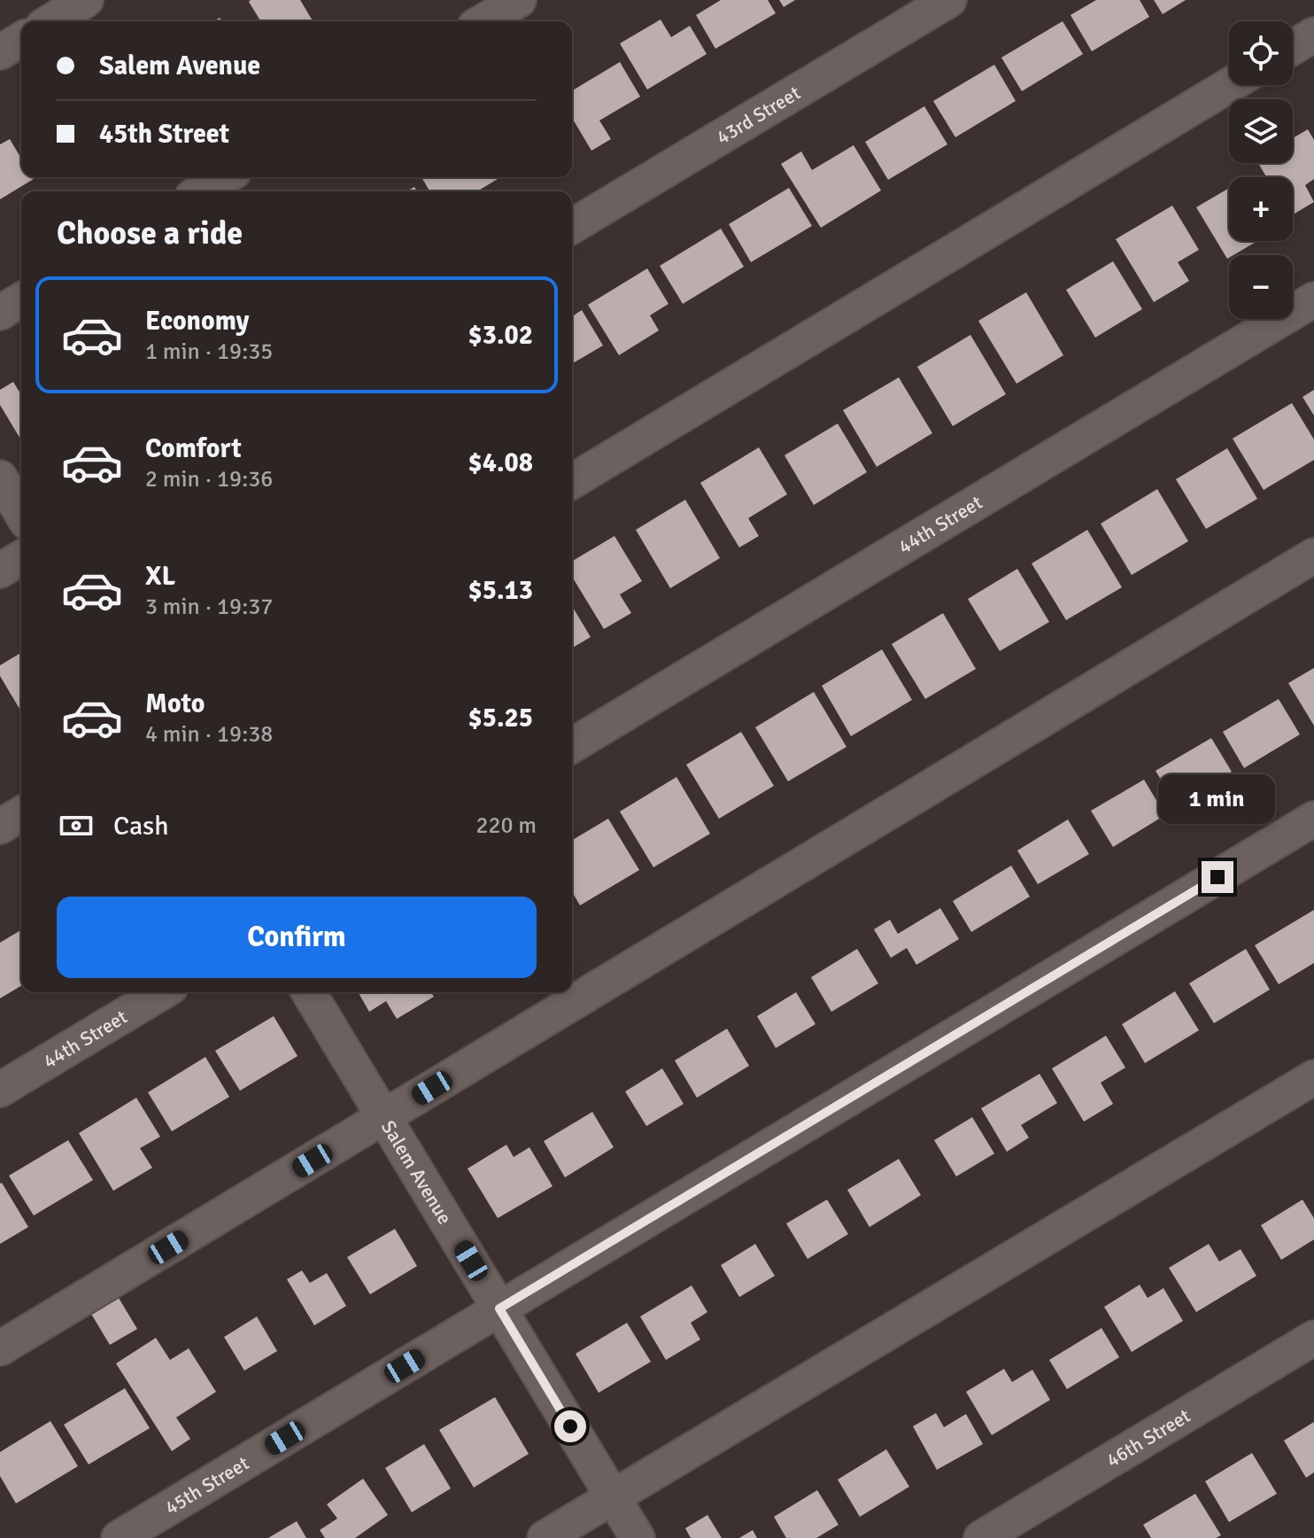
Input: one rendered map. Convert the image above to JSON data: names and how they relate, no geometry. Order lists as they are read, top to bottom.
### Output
{
  "streets": {
    "street": [
      "43rd Street",
      "44th Street",
      "Salem Avenue",
      "46th Street",
      "45th Street"
    ]
  },
  "crossings": [
    ["Salem Avenue", "45th Street"]
  ],
  "page": {
    "map_buttons": ["+", "−"],
    "banner": ["Salem Avenue", "45th Street"],
    "heading": "Choose a ride",
    "list": [
      {
        "name": "Economy",
        "note": "1 min · 19:35",
        "value": "$3.02"
      },
      {
        "name": "Comfort",
        "note": "2 min · 19:36",
        "value": "$4.08"
      },
      {
        "name": "XL",
        "note": "3 min · 19:37",
        "value": "$5.13"
      },
      {
        "name": "Moto",
        "note": "4 min · 19:38",
        "value": "$5.25"
      }
    ],
    "bubble": "1 min",
    "pay": ["Cash", "220 m"],
    "buttons": "Confirm"
  }
}
